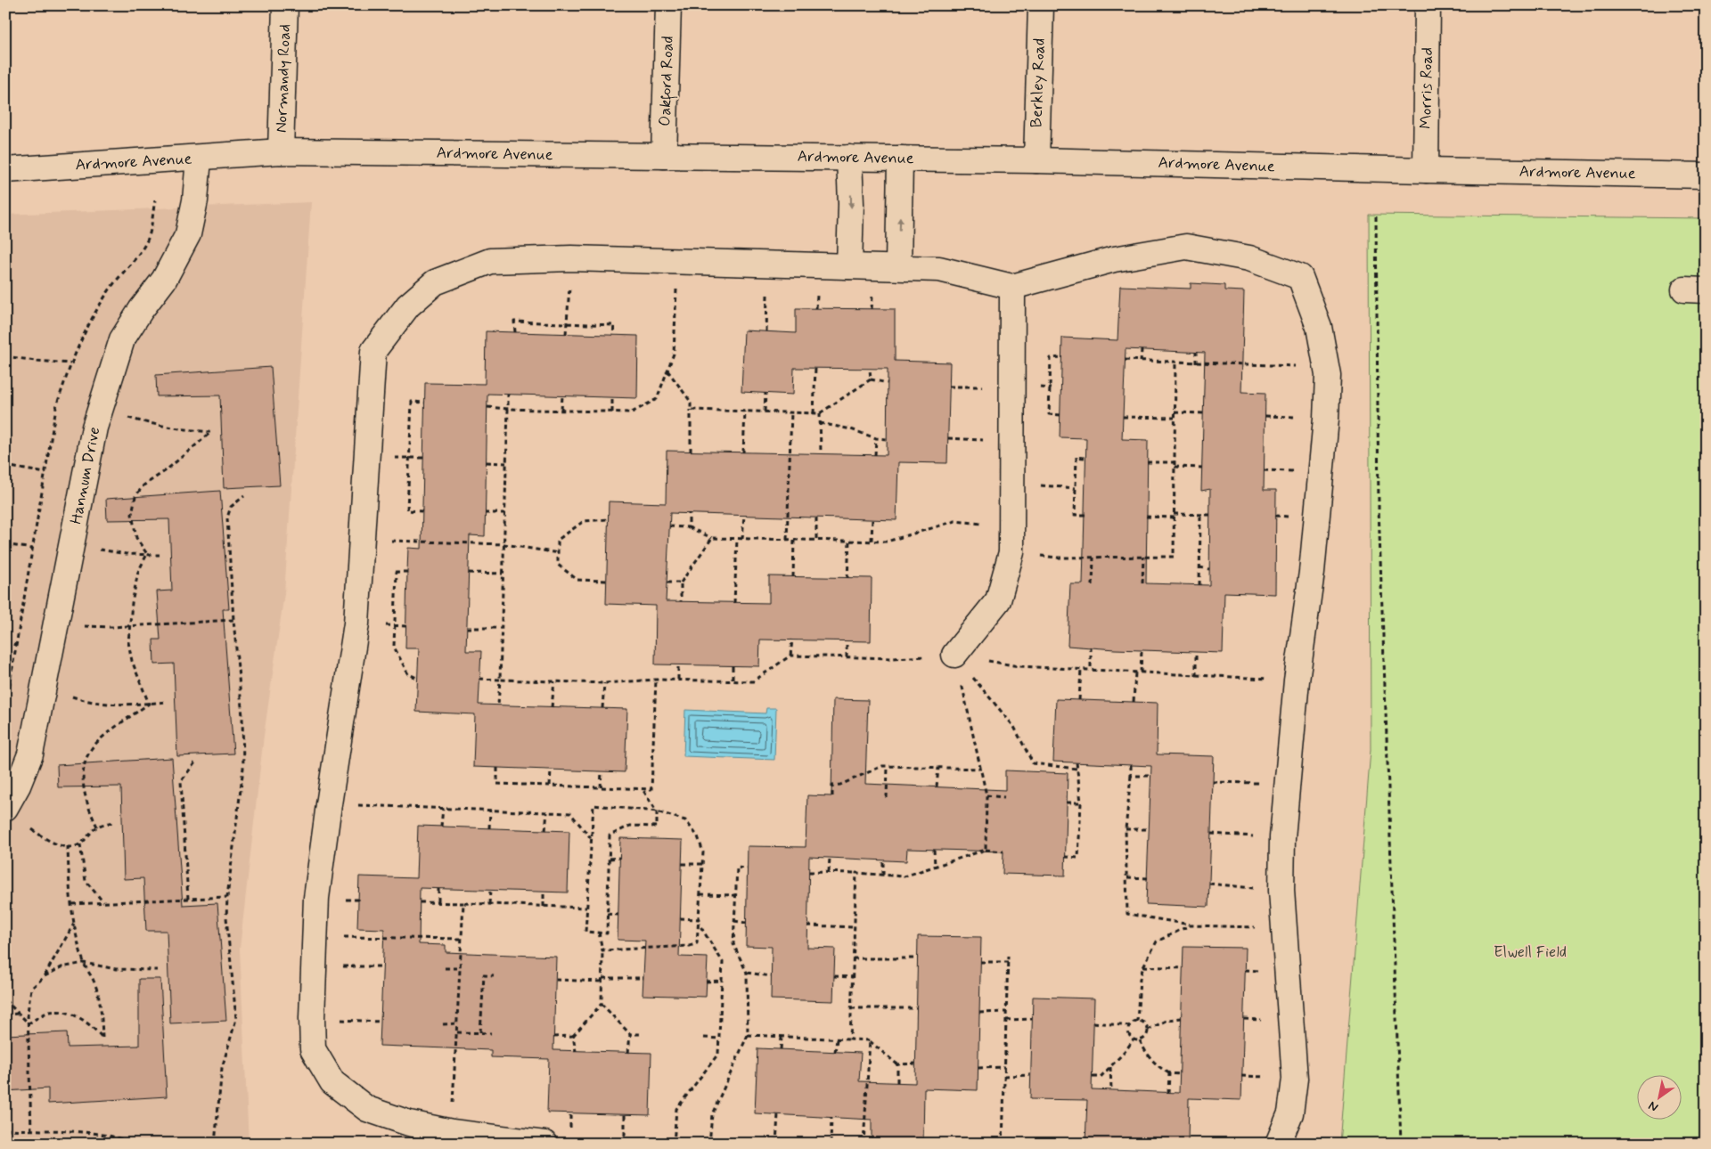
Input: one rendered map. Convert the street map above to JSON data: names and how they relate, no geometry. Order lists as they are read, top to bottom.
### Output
{
  "streets": {
    "street": [
      "Normandy Road",
      "Oakford Road",
      "Berkley Road",
      "Morris Road",
      "Ardmore Avenue",
      "Hannum Drive"
    ]
  },
  "crossings": [
    ["Normandy Road", "Ardmore Avenue"],
    ["Oakford Road", "Ardmore Avenue"],
    ["Berkley Road", "Ardmore Avenue"],
    ["Morris Road", "Ardmore Avenue"],
    ["Ardmore Avenue", "Hannum Drive"]
  ],
  "parks": ["Elwell Field"],
  "north": "bottom left"
}
